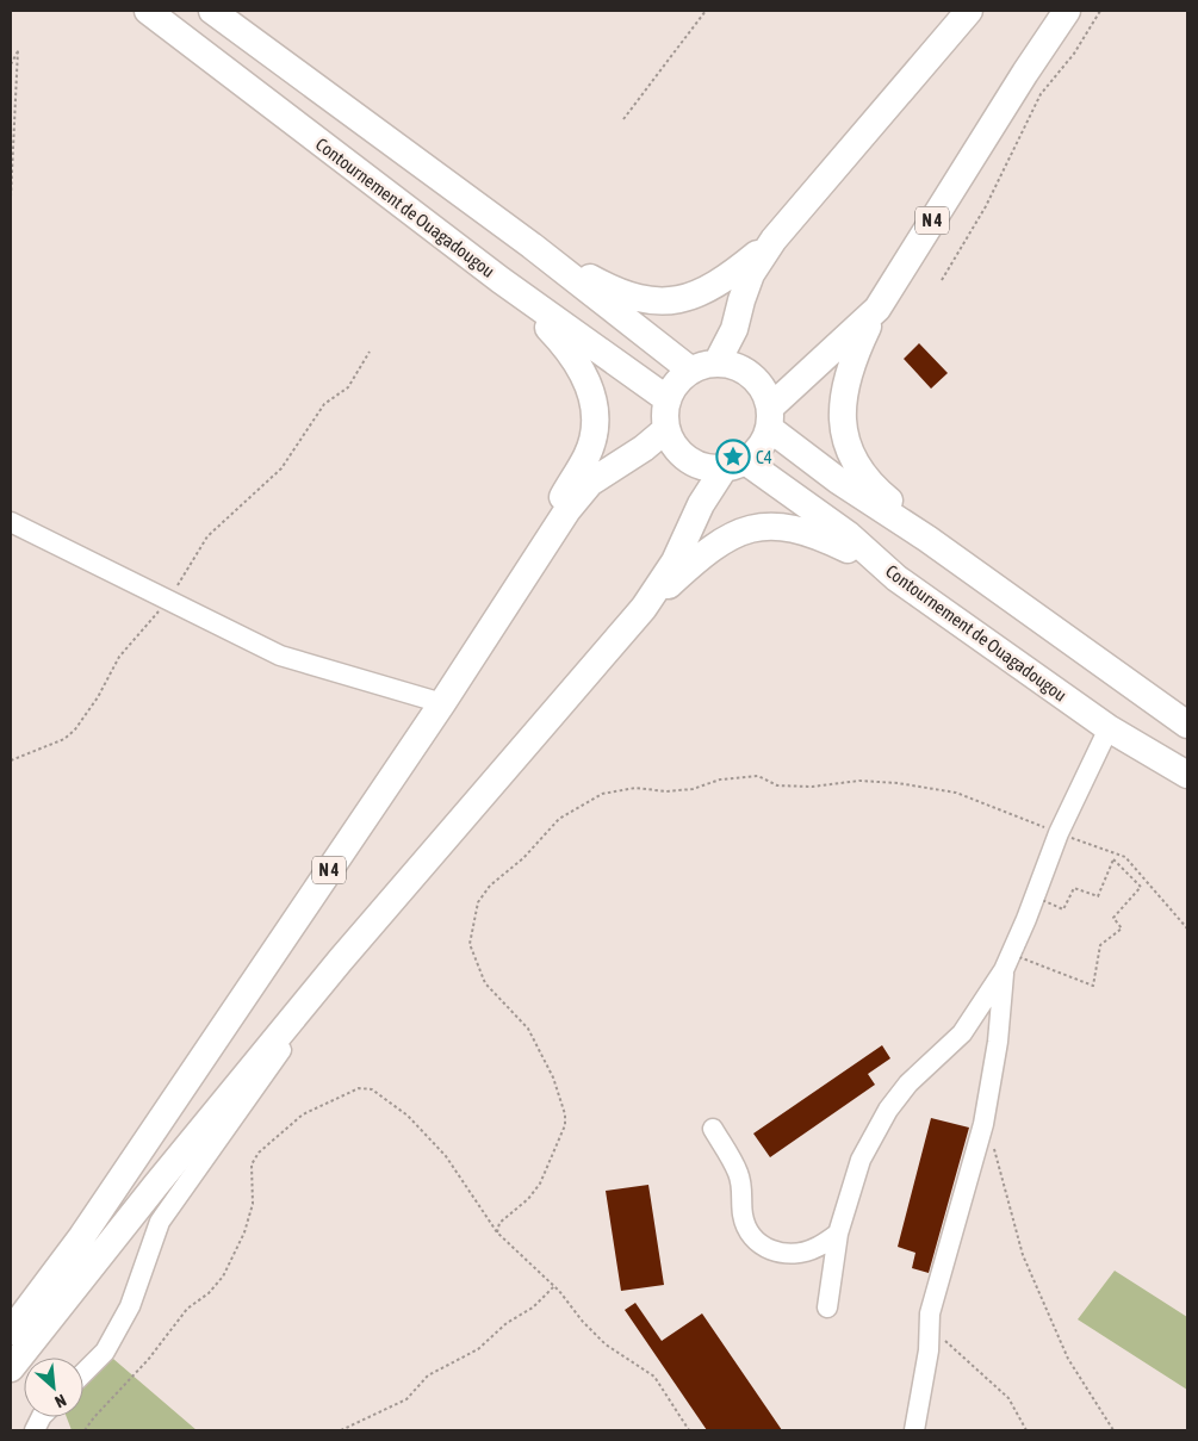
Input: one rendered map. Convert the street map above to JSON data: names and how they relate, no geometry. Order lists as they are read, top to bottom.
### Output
{
  "streets": {
    "highway": ["Contournement de Ouagadougou", "N 4"]
  },
  "crossings": [
    ["Contournement de Ouagadougou", "N 4"]
  ],
  "places": {
    "place": ["C4"]
  },
  "north": "bottom right"
}
